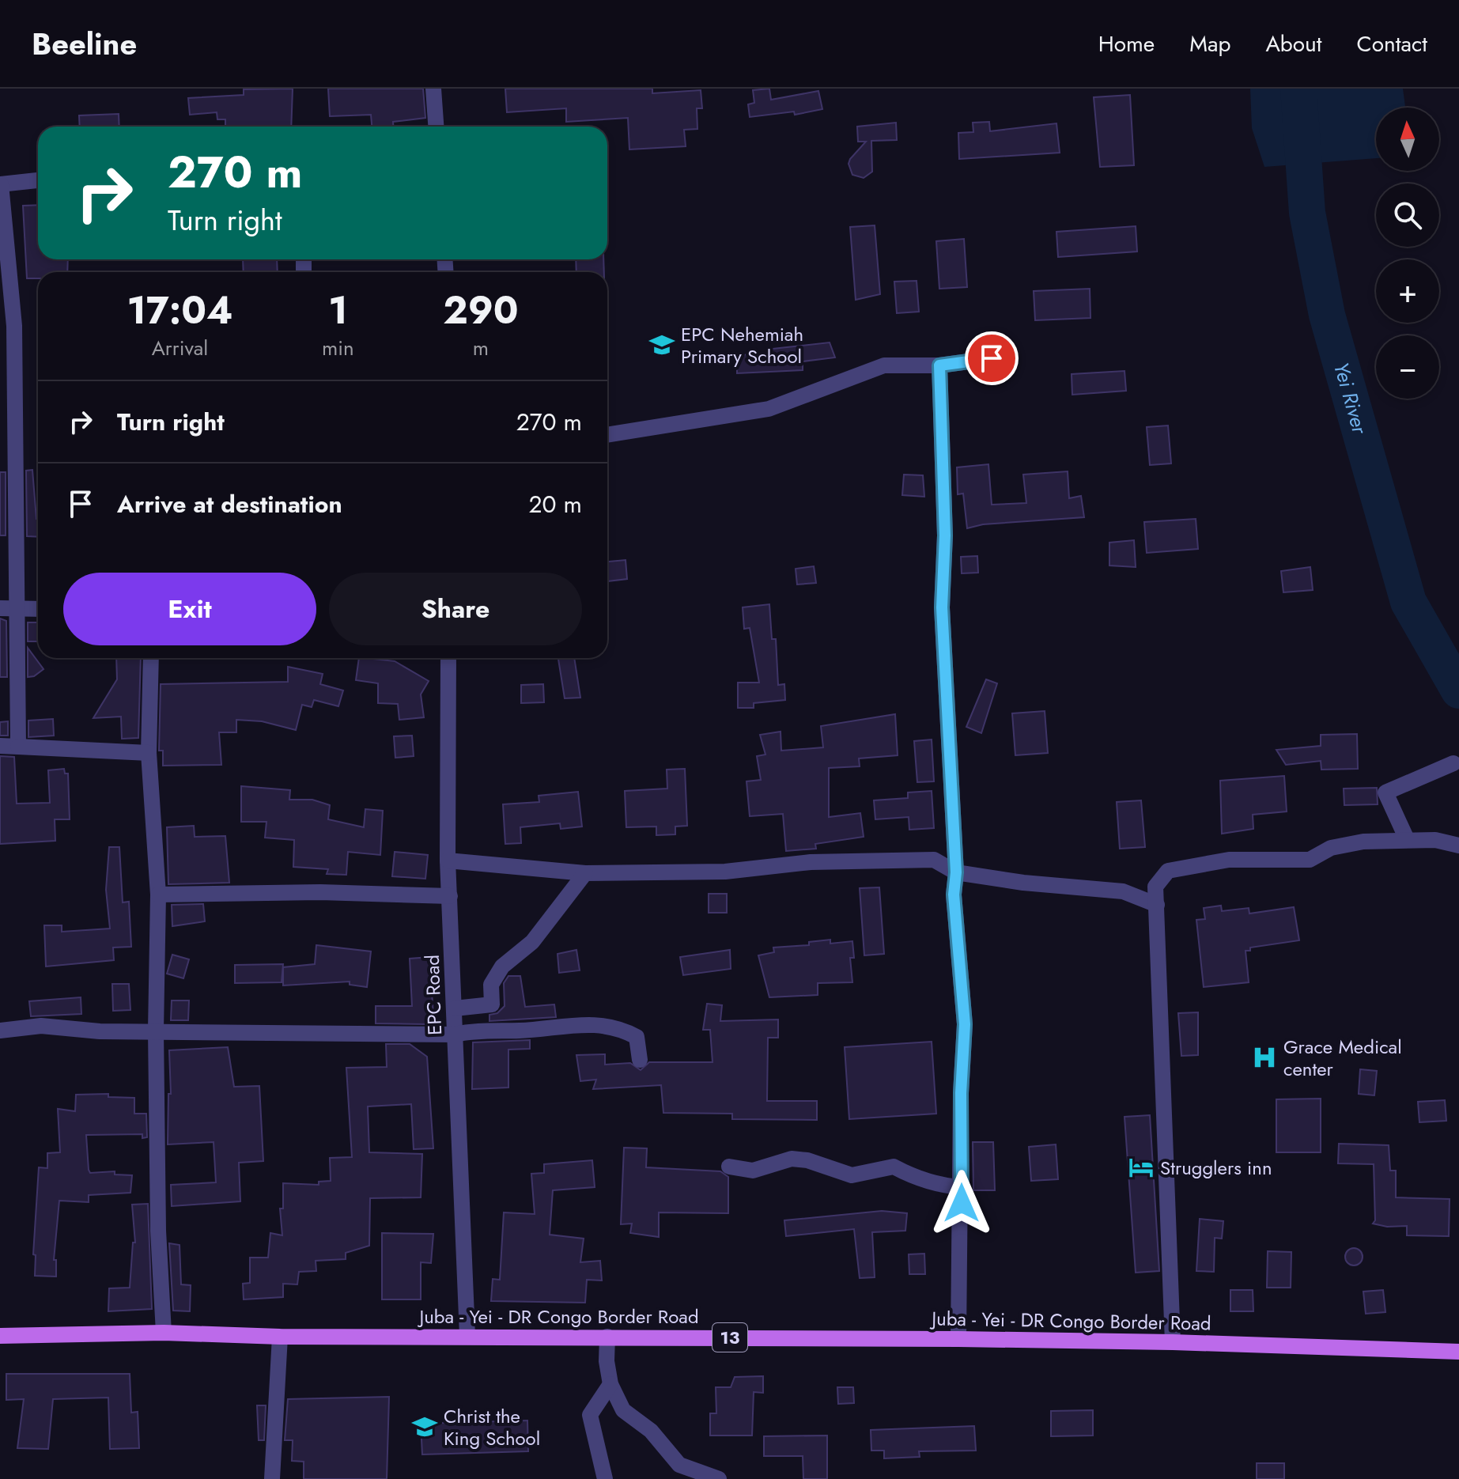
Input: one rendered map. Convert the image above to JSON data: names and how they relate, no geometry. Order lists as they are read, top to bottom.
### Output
{
  "streets": {
    "main road": ["Juba - Yei - DR Congo Border Road", "13"],
    "street": ["EPC Road"]
  },
  "crossings": [
    ["EPC Road", "Juba - Yei - DR Congo Border Road"]
  ],
  "water": ["Yei River"],
  "places": {
    "school or university": ["EPC Nehemiah Primary School", "Christ the King School"],
    "hospital": ["Grace Medical center"],
    "hotel": ["Strugglers inn"]
  },
  "north": "top",
  "page": {
    "header": "Beeline",
    "nav": [
      "Home",
      "Map",
      "About",
      "Contact"
    ],
    "map_buttons": ["+", "−"],
    "turn": ["270 m", "Turn right"],
    "eta": [
      "17:04",
      "Arrival",
      "1",
      "min",
      "290",
      "m"
    ],
    "list": [
      {
        "name": "Turn right",
        "value": "270 m"
      },
      {
        "name": "Arrive at destination",
        "value": "20 m"
      }
    ],
    "buttons": ["Exit", "Share"]
  }
}
